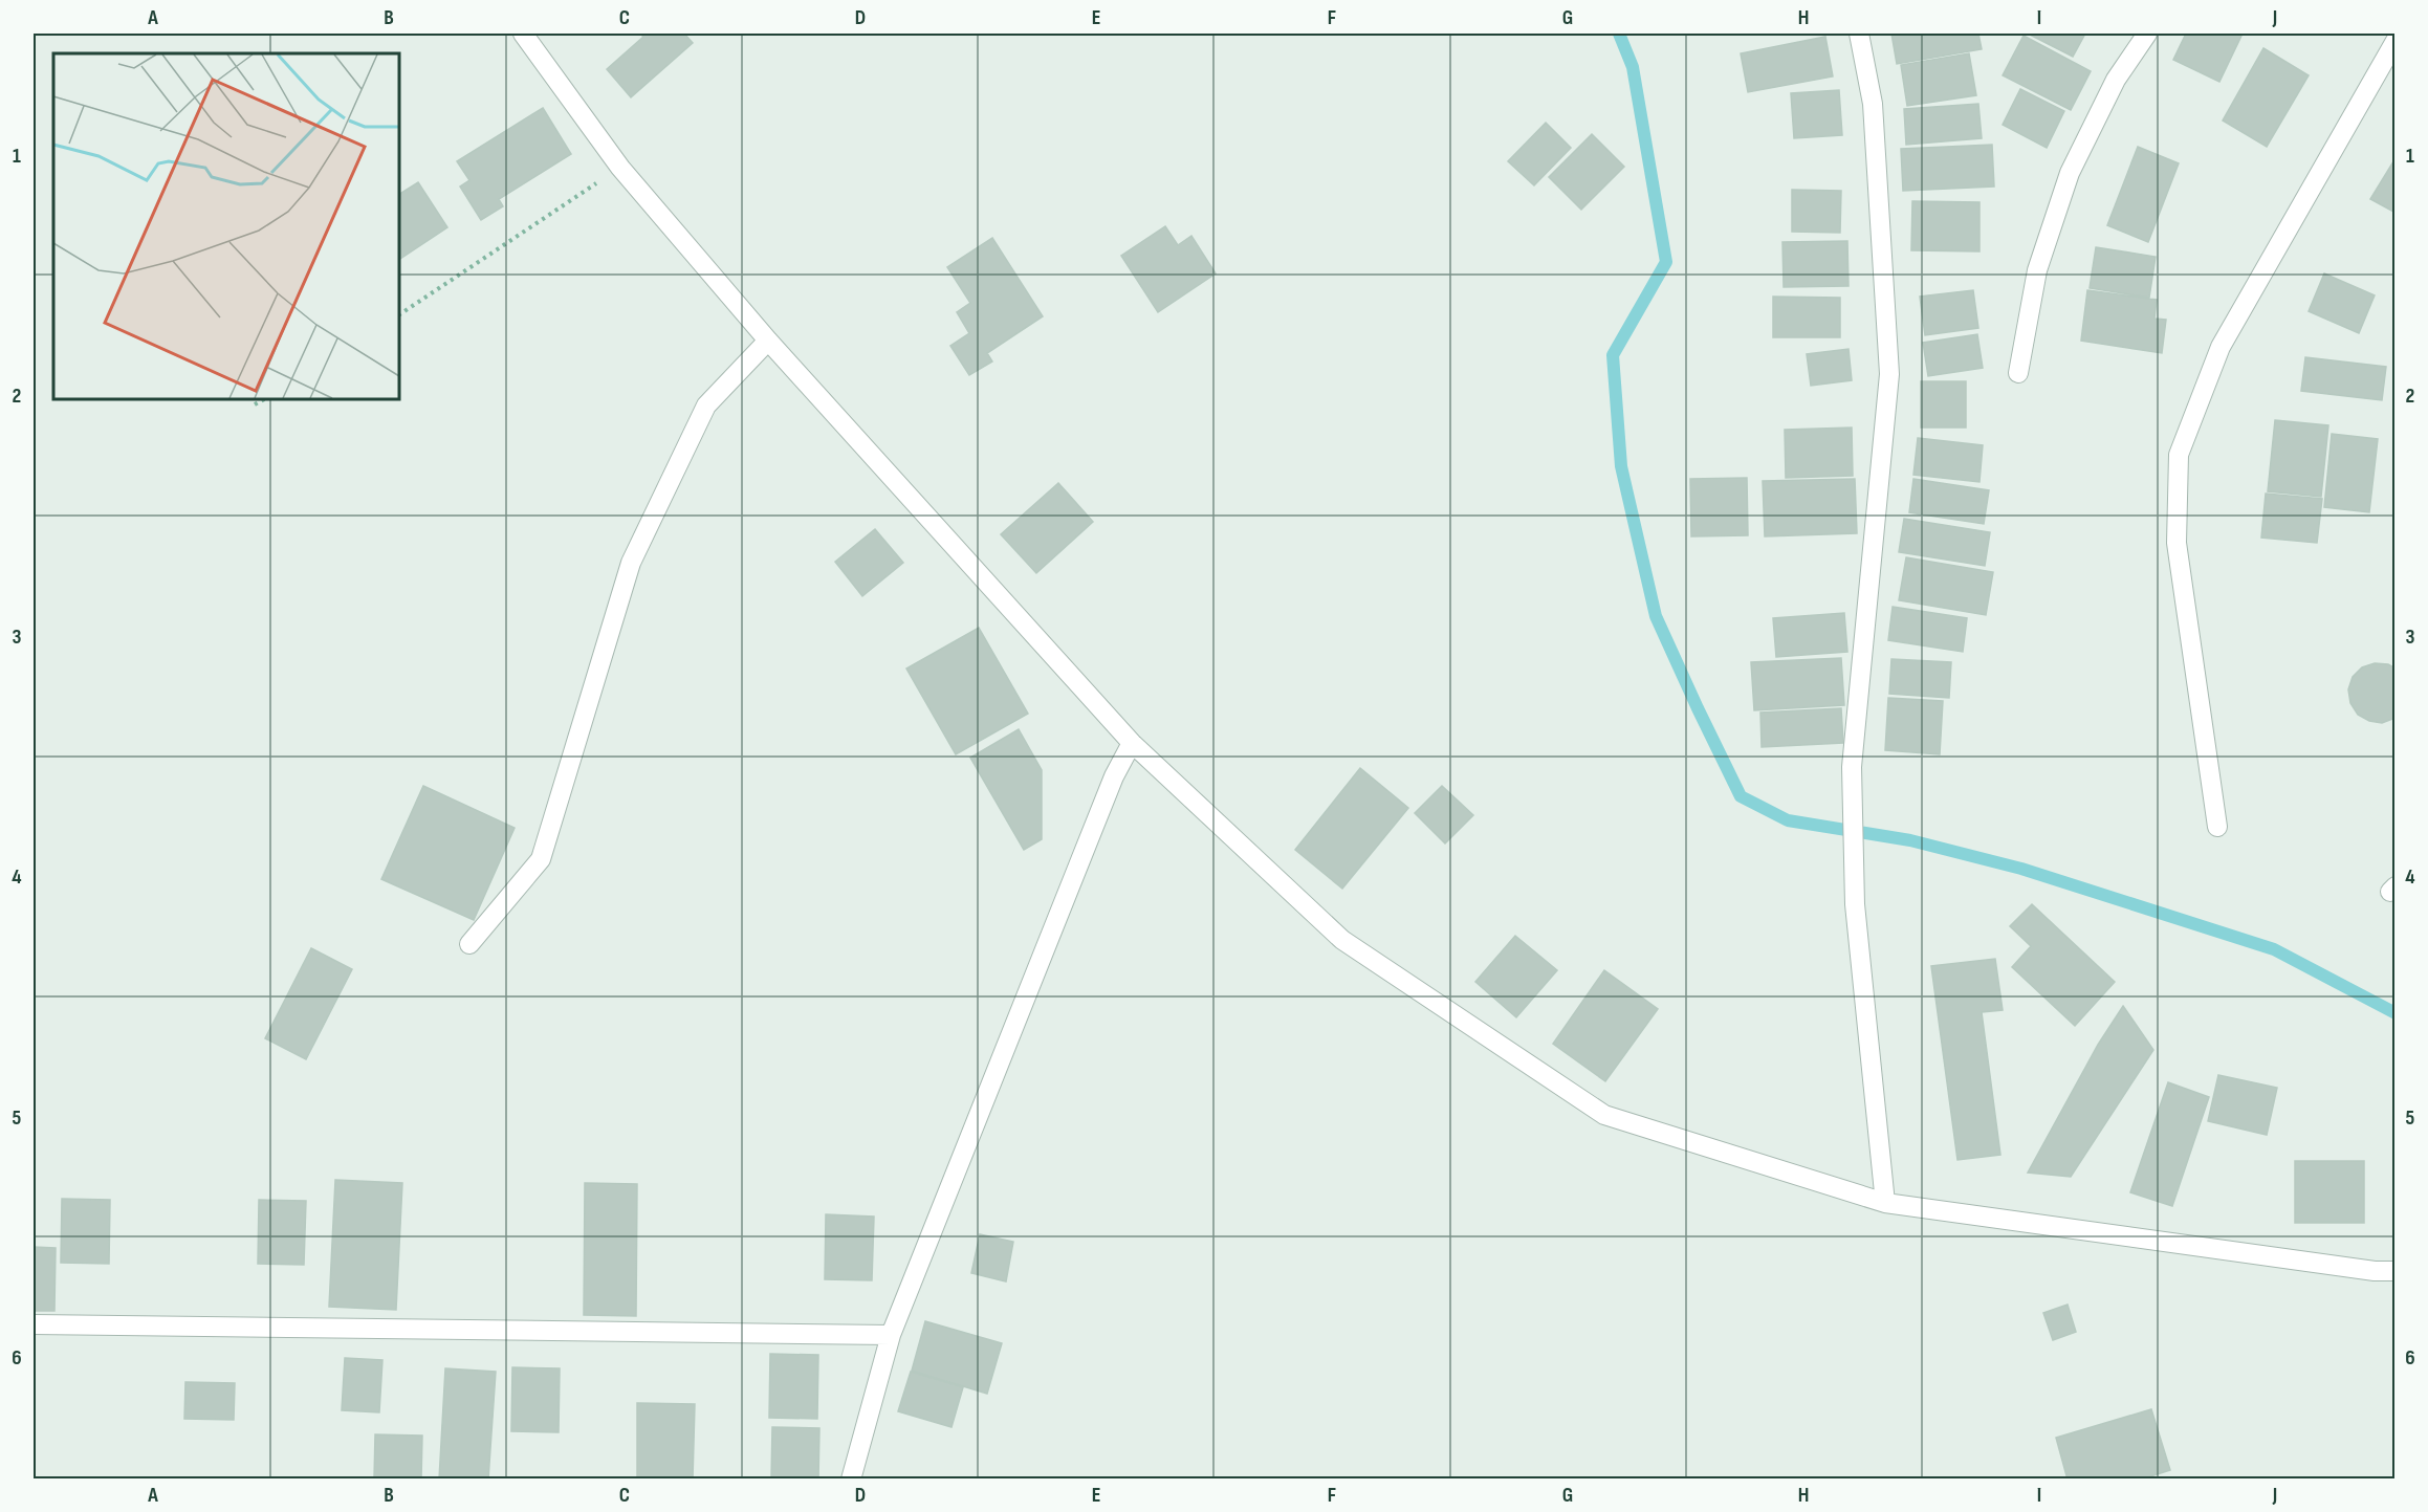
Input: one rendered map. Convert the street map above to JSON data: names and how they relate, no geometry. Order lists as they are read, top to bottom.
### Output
{
  "grid": {
    "columns": [
      "A",
      "B",
      "C",
      "D",
      "E",
      "F",
      "G",
      "H",
      "I",
      "J"
    ],
    "rows": [
      "1",
      "2",
      "3",
      "4",
      "5",
      "6"
    ]
  }
}
